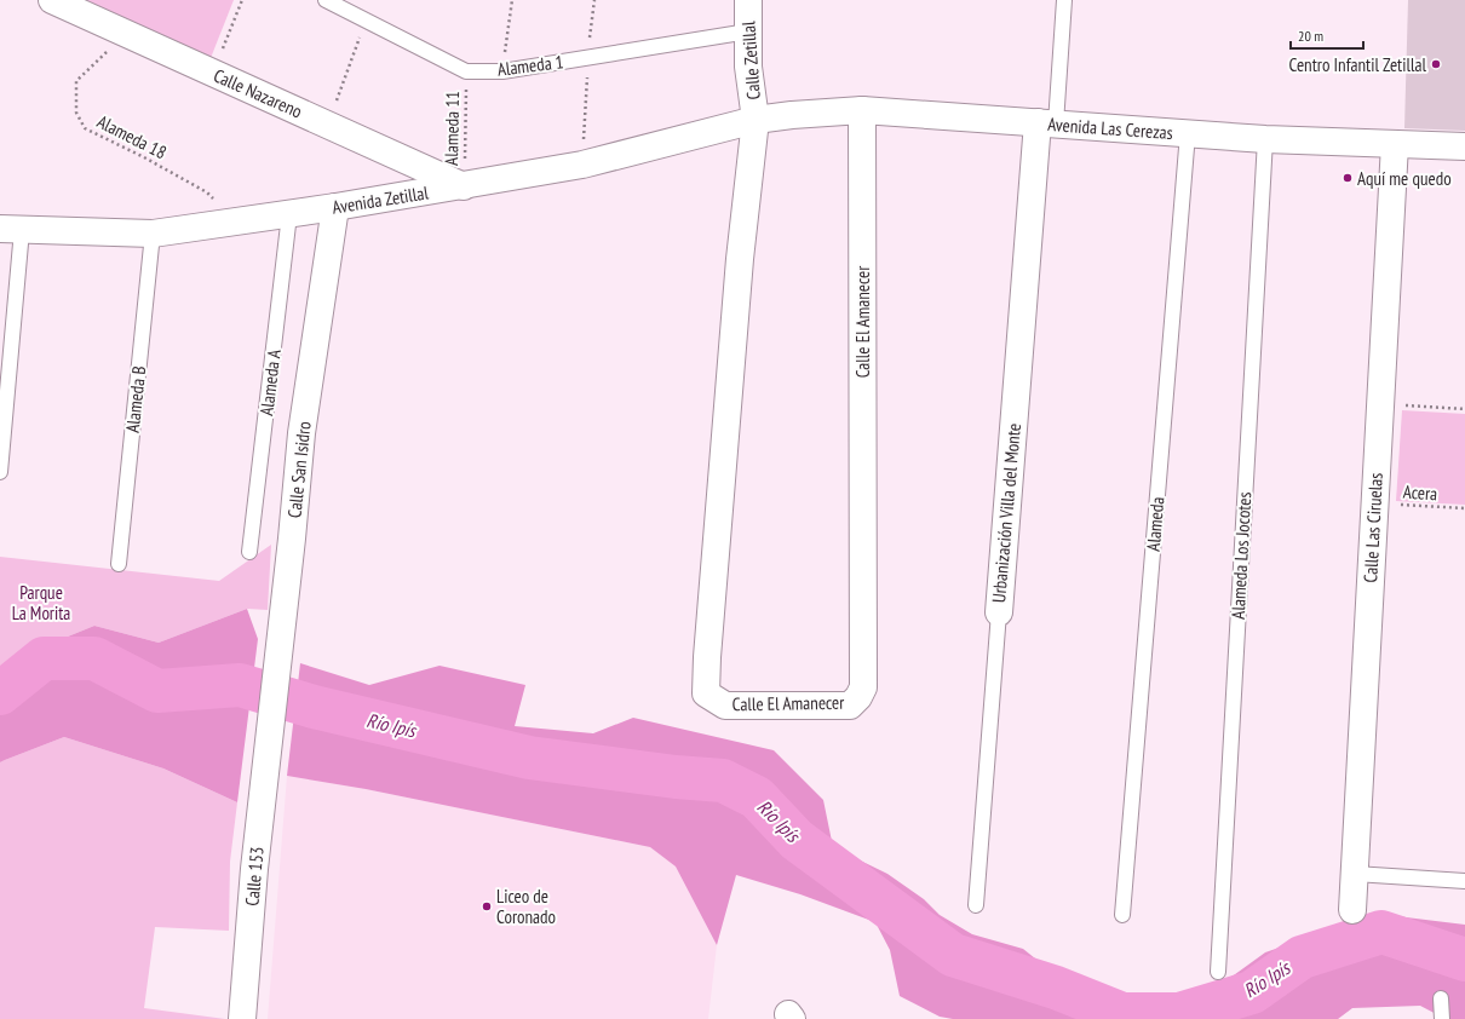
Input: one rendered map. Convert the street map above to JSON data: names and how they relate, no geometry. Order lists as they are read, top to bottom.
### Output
{
  "streets": {
    "street": [
      "Calle Zetillal",
      "Calle Nazareno",
      "Avenida Las Cerezas",
      "Avenida Zetillal",
      "Calle El Amanecer",
      "Calle San Isidro",
      "Urbanización Villa del Monte",
      "Calle Las Ciruelas",
      "Calle 153"
    ],
    "lane": [
      "Alameda 1",
      "Alameda A",
      "Alameda B",
      "Alameda",
      "Alameda Los Jocotes"
    ],
    "path": ["Alameda 11", "Alameda 18", "Acera"]
  },
  "crossings": [
    ["Calle Zetillal", "Alameda 1"],
    ["Calle Zetillal", "Avenida Las Cerezas"],
    ["Calle Zetillal", "Avenida Zetillal"],
    ["Calle Zetillal", "Calle El Amanecer"],
    ["Alameda 1", "Alameda 11"],
    ["Calle Nazareno", "Alameda 11"],
    ["Calle Nazareno", "Alameda 18"],
    ["Calle Nazareno", "Avenida Zetillal"],
    ["Alameda 11", "Avenida Zetillal"],
    ["Avenida Las Cerezas", "Avenida Zetillal"],
    ["Avenida Las Cerezas", "Calle El Amanecer"],
    ["Avenida Las Cerezas", "Urbanización Villa del Monte"],
    ["Avenida Las Cerezas", "Alameda"],
    ["Avenida Las Cerezas", "Calle Las Ciruelas"],
    ["Avenida Las Cerezas", "Alameda Los Jocotes"],
    ["Alameda 18", "Avenida Zetillal"],
    ["Avenida Zetillal", "Calle El Amanecer"],
    ["Avenida Zetillal", "Alameda A"],
    ["Avenida Zetillal", "Alameda B"],
    ["Avenida Zetillal", "Calle San Isidro"],
    ["Calle San Isidro", "Calle 153"],
    ["Acera", "Calle Las Ciruelas"]
  ],
  "water": ["Río Ipís"],
  "parks": ["Parque La Morita"],
  "places": ["Centro Infantil Zetillal", "Aquí me quedo", "Liceo de Coronado"],
  "scale_bar": "20 m"
}
